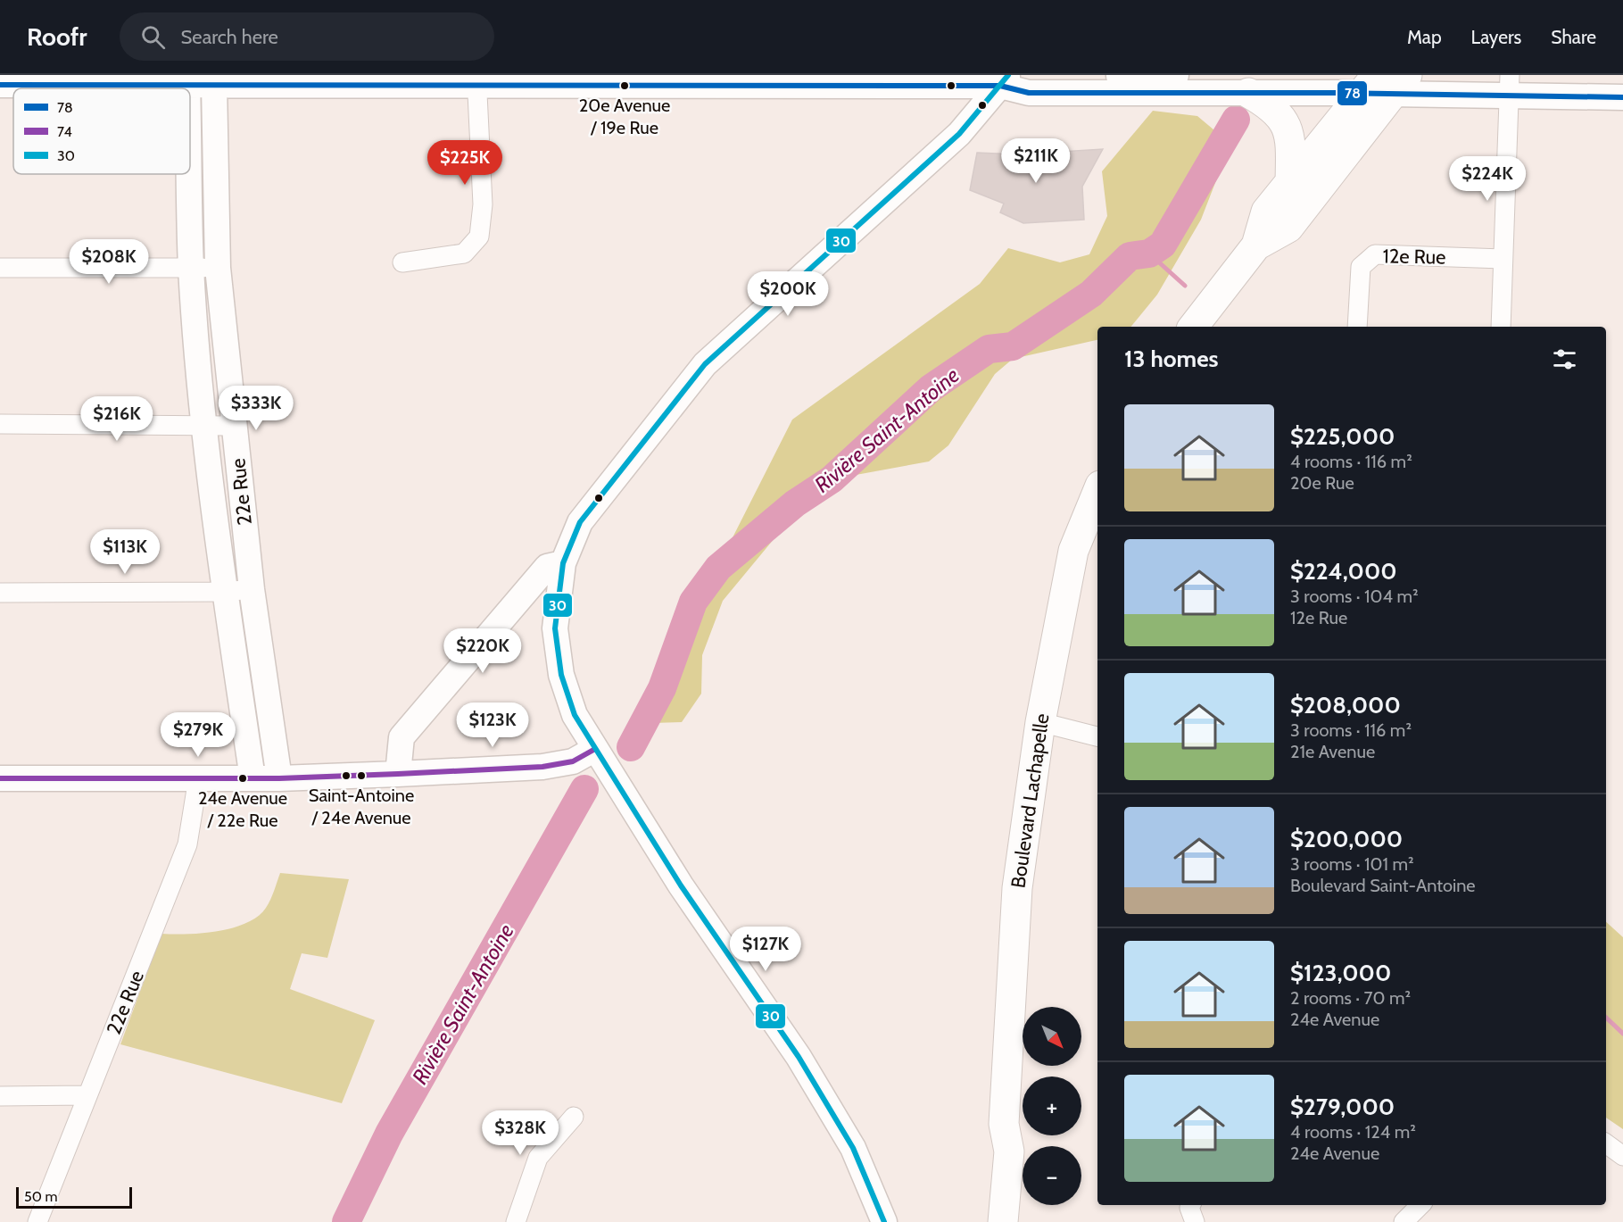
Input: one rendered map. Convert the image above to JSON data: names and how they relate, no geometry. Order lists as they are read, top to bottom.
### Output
{
  "streets": {
    "main road": ["Boulevard Lachapelle"],
    "street": ["12e Rue", "22e Rue"]
  },
  "water": ["Rivière Saint-Antoine"],
  "places": ["20e Avenue / 19e Rue", "Saint-Antoine / 24e Avenue", "24e Avenue / 22e Rue"],
  "lines": ["transit line 30", "transit line 78", "transit line 74"],
  "legend": ["78", "74", "30"],
  "scale_bar": "50 m",
  "north": "bottom right",
  "page": {
    "header": "Roofr",
    "search": "Search here",
    "nav": ["Map", "Layers", "Share"],
    "price": [
      "$211K",
      "$225K",
      "$224K",
      "$208K",
      "$200K",
      "$333K",
      "$216K",
      "$113K",
      "$220K",
      "$123K",
      "$279K",
      "$127K",
      "$328K"
    ],
    "heading": "13 homes",
    "list": [
      {
        "name": "$225,000",
        "note": "4 rooms · 116 m² · 20e Rue"
      },
      {
        "name": "$224,000",
        "note": "3 rooms · 104 m² · 12e Rue"
      },
      {
        "name": "$208,000",
        "note": "3 rooms · 116 m² · 21e Avenue"
      },
      {
        "name": "$200,000",
        "note": "3 rooms · 101 m² · Boulevard Saint-Antoine"
      },
      {
        "name": "$123,000",
        "note": "2 rooms · 70 m² · 24e Avenue"
      },
      {
        "name": "$279,000",
        "note": "4 rooms · 124 m² · 24e Avenue"
      }
    ],
    "map_buttons": ["+", "−"],
    "scale": "50 m"
  }
}
